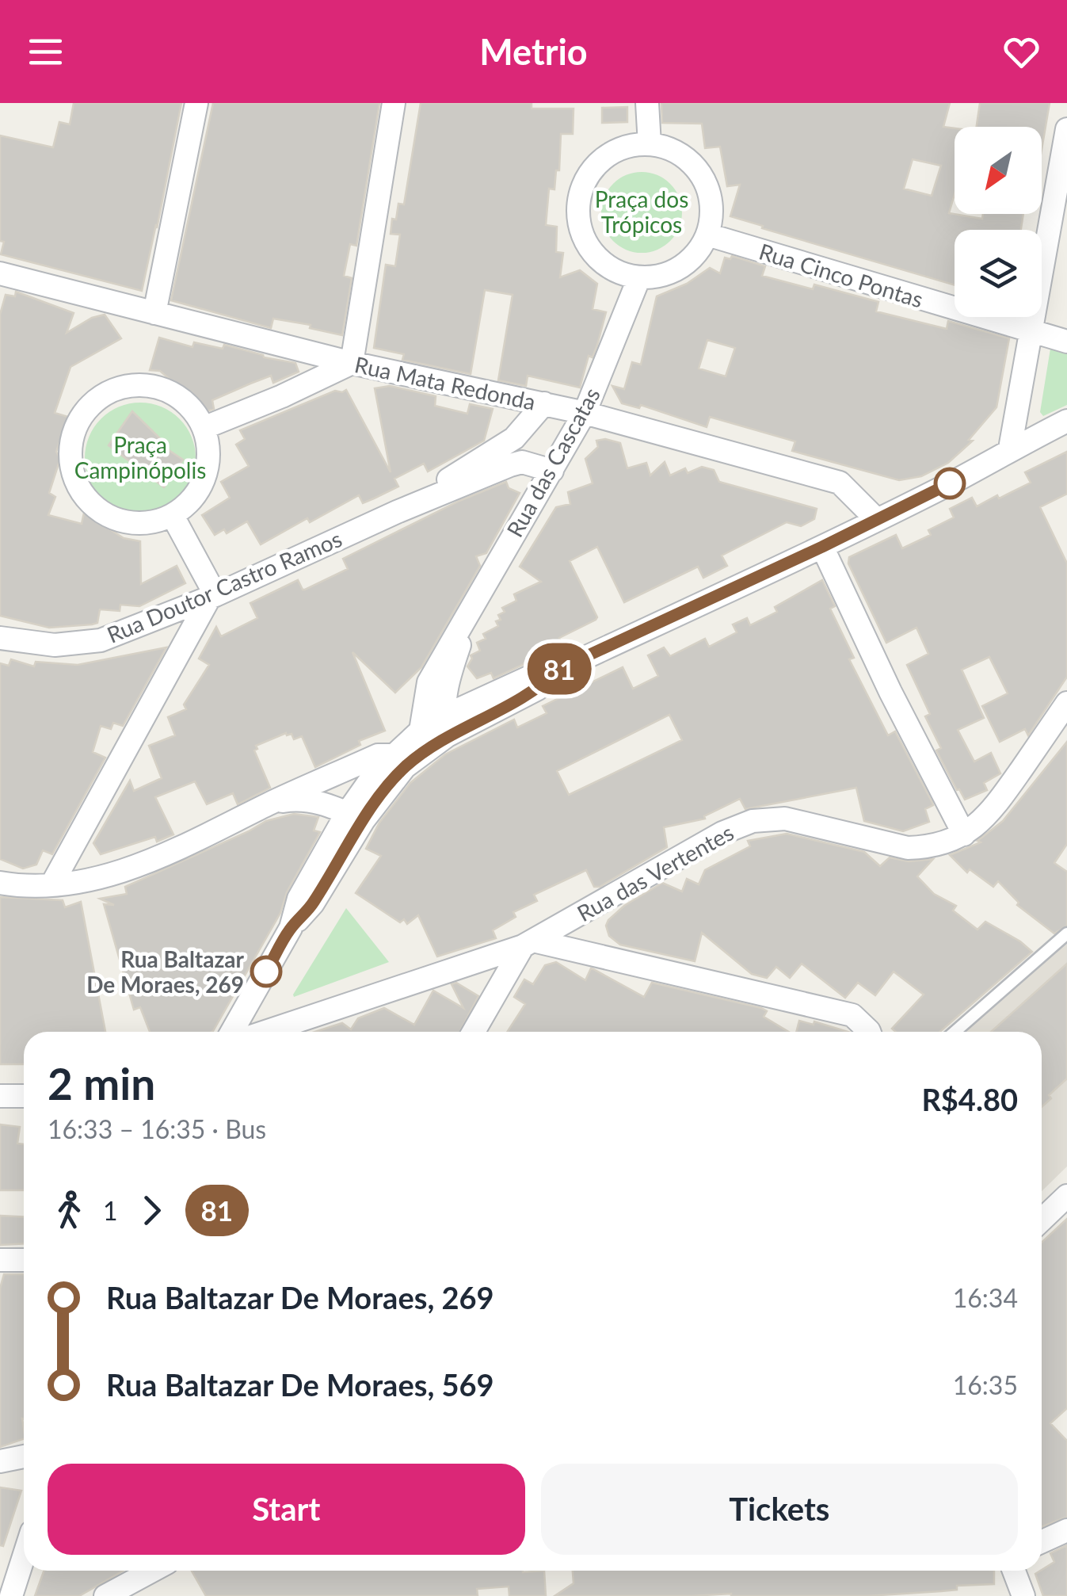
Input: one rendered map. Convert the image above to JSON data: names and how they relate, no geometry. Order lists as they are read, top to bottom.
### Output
{
  "streets": {
    "street": [
      "Rua Cinco Pontas",
      "Rua Mata Redonda",
      "Rua das Cascatas",
      "Rua Doutor Castro Ramos",
      "Rua das Vertentes"
    ]
  },
  "crossings": [
    ["Rua Cinco Pontas", "Rua das Cascatas"],
    ["Rua Mata Redonda", "Rua das Cascatas"],
    ["Rua Mata Redonda", "Rua Doutor Castro Ramos"]
  ],
  "parks": ["Praça dos Trópicos", "Praça Campinópolis"],
  "places": ["Rua Baltazar De Moraes, 269"],
  "lines": ["bus line 81"],
  "north": "bottom left",
  "page": {
    "header": "Metrio",
    "on_map": "81",
    "heading": ["2 min", "16:33 – 16:35 · Bus", "R$4.80"],
    "legs": ["1", "81"],
    "list": [
      {
        "name": "Rua Baltazar De Moraes, 269",
        "value": "16:34"
      },
      {
        "name": "Rua Baltazar De Moraes, 569",
        "value": "16:35"
      }
    ],
    "buttons": ["Start", "Tickets"]
  }
}
